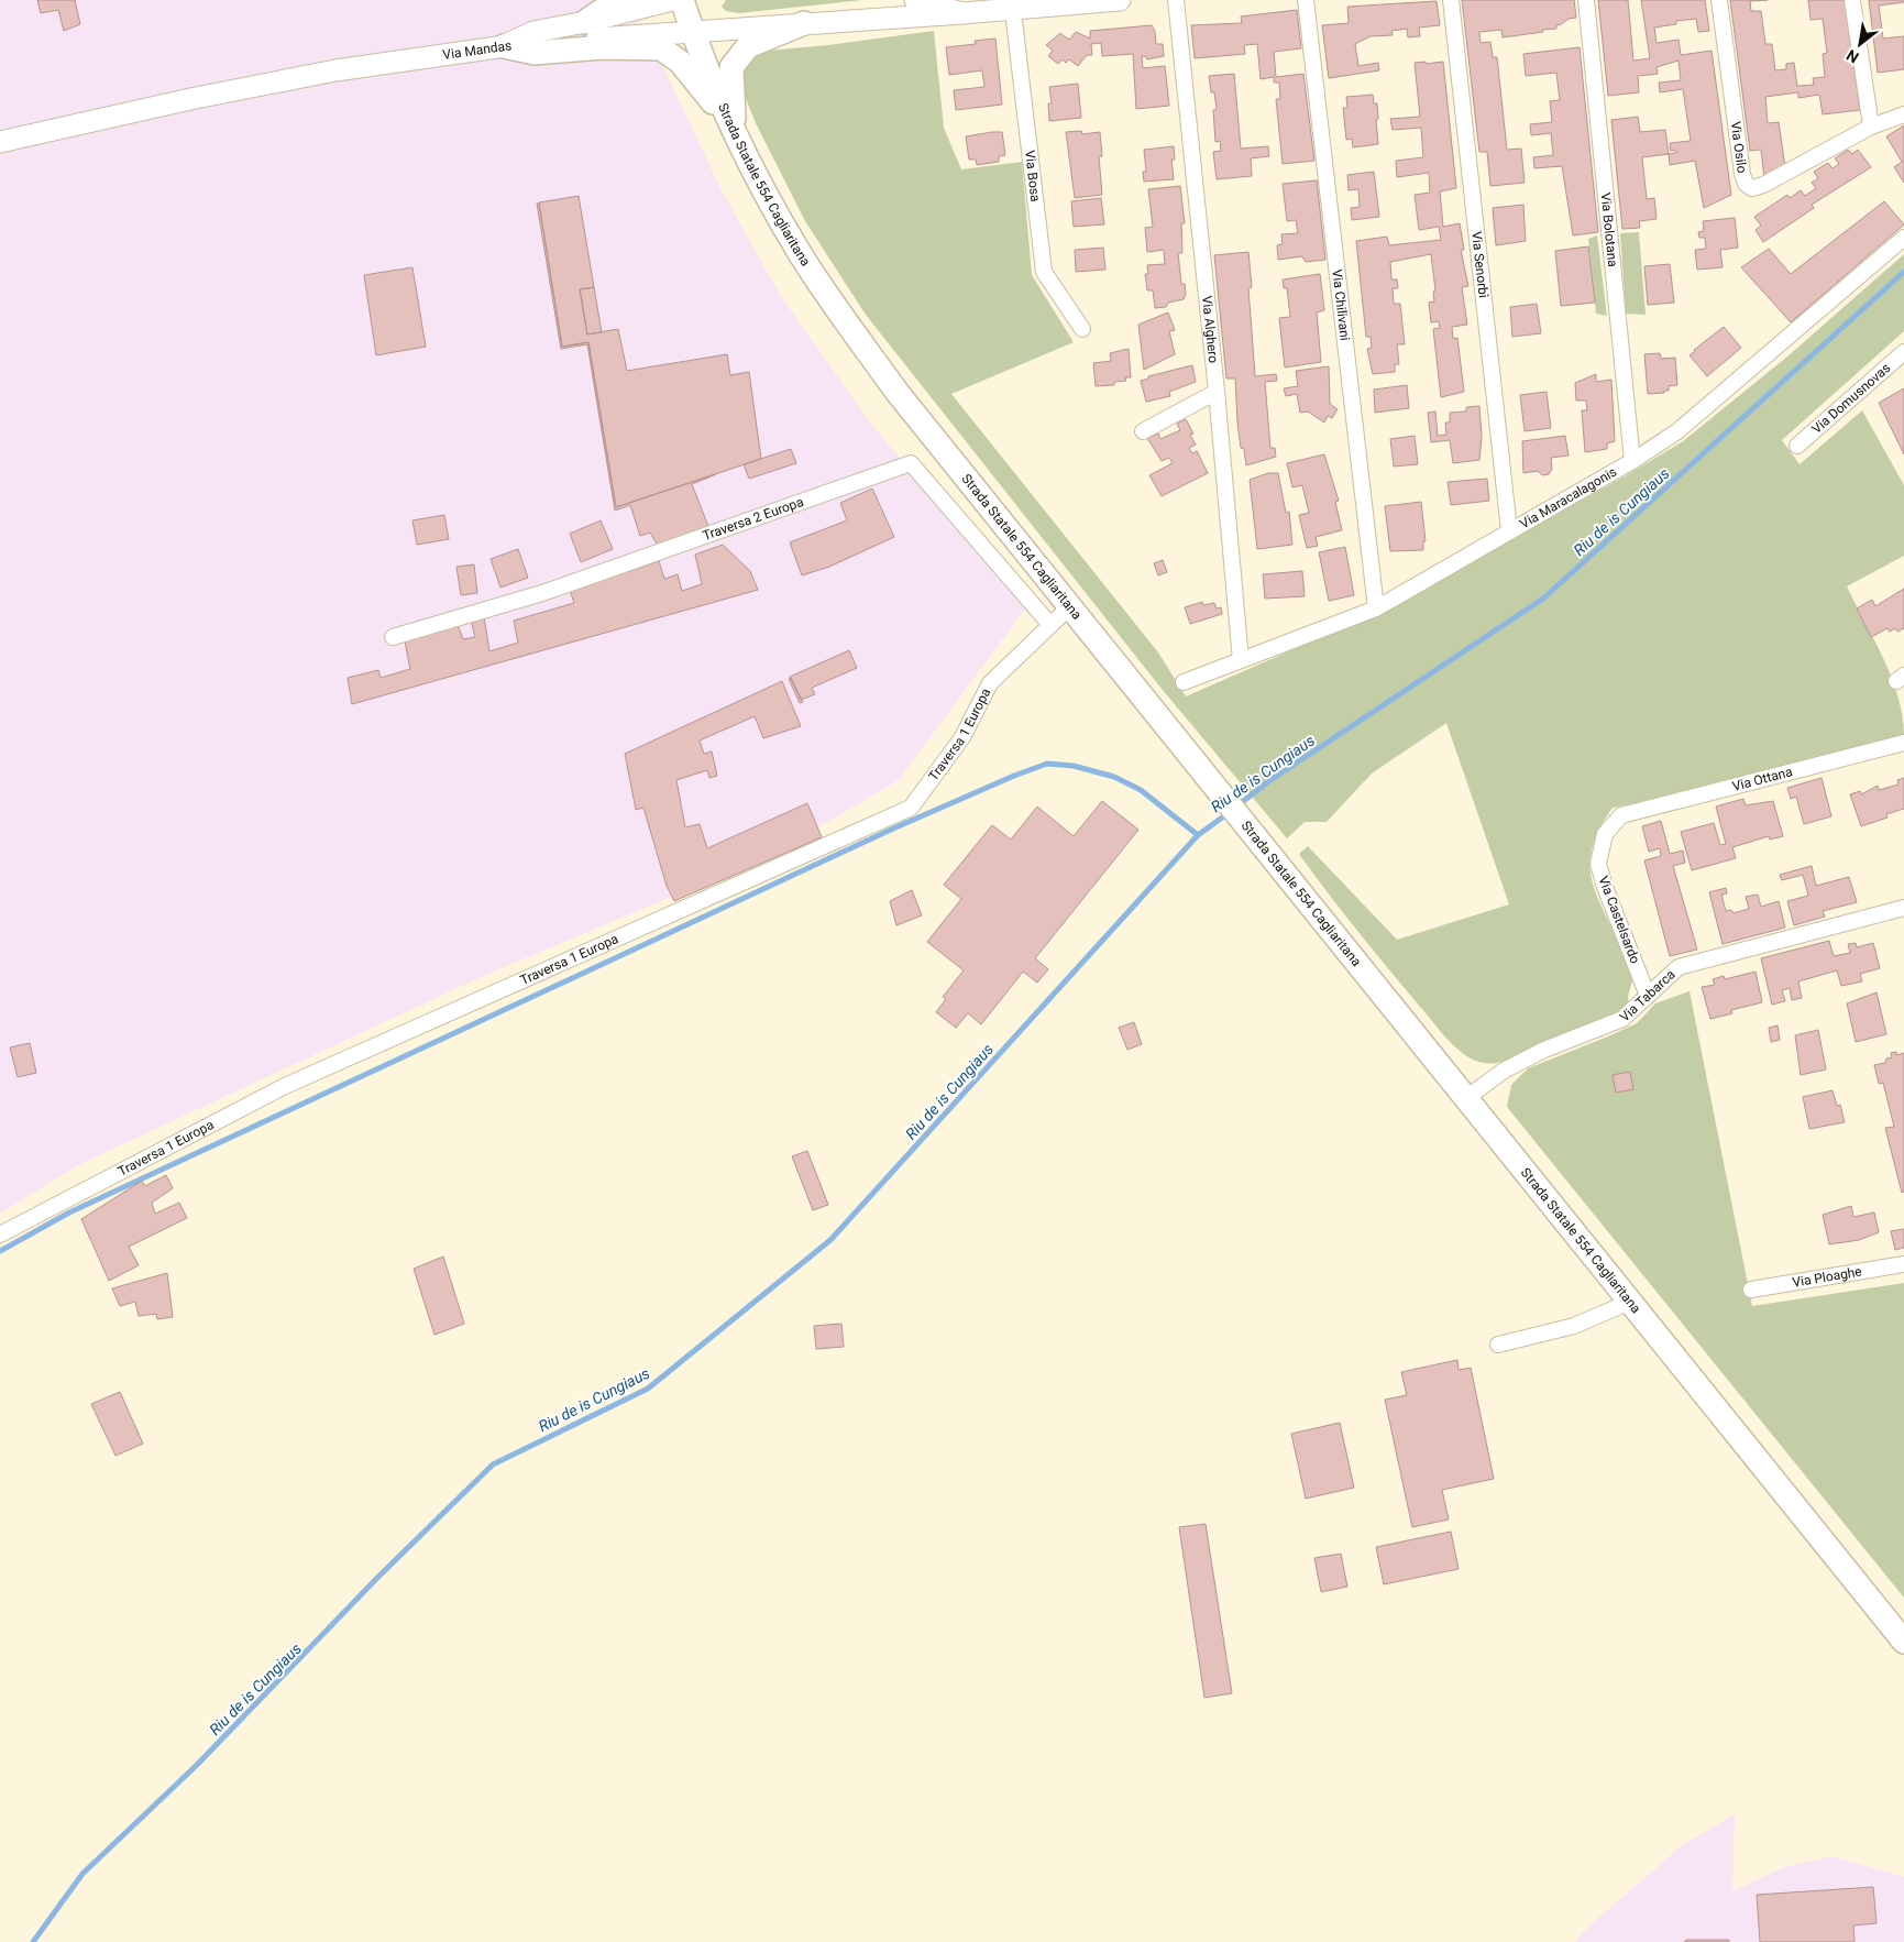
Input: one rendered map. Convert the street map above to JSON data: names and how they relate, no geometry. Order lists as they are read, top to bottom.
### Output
{
  "streets": {
    "main road": ["Strada Statale 554 Cagliaritana"],
    "street": [
      "Via Mandas",
      "Via Osilo",
      "Via Bosa",
      "Via Bolotana",
      "Via Senorbì",
      "Via Chilivani",
      "Via Alghero",
      "Via Domusnovas",
      "Via Maracalagonis",
      "Traversa 2 Europa",
      "Traversa 1 Europa",
      "Via Ottana",
      "Via Castelsardo",
      "Via Tabarca",
      "Via Ploaghe"
    ]
  },
  "crossings": [
    ["Via Mandas", "Via Bosa"],
    ["Via Mandas", "Strada Statale 554 Cagliaritana"],
    ["Strada Statale 554 Cagliaritana", "Traversa 1 Europa"],
    ["Strada Statale 554 Cagliaritana", "Via Tabarca"],
    ["Via Bolotana", "Via Maracalagonis"],
    ["Via Senorbì", "Via Maracalagonis"],
    ["Via Chilivani", "Via Maracalagonis"],
    ["Via Alghero", "Via Maracalagonis"],
    ["Traversa 2 Europa", "Traversa 1 Europa"],
    ["Via Ottana", "Via Castelsardo"],
    ["Via Castelsardo", "Via Tabarca"]
  ],
  "water": ["Riu de is Cungiaus"],
  "north": "bottom left"
}
